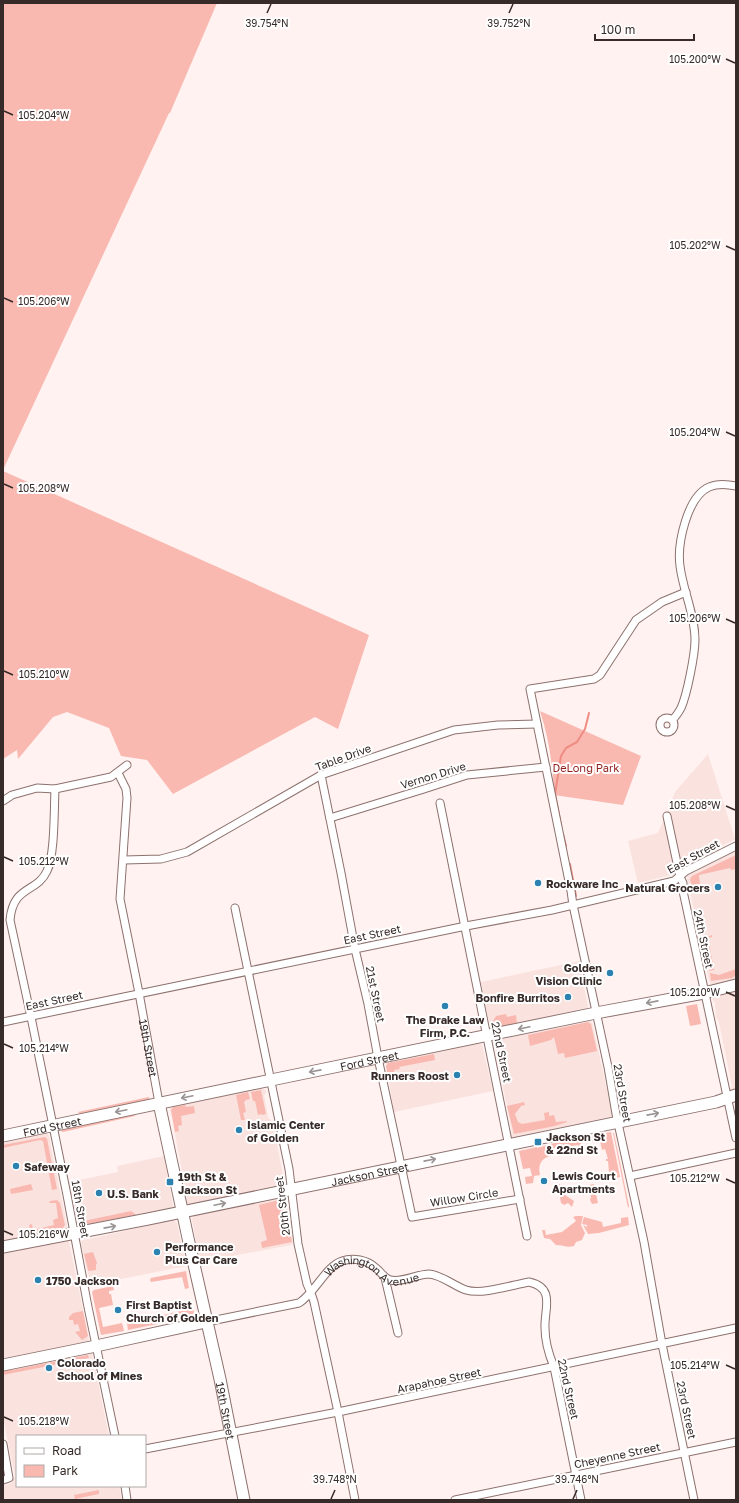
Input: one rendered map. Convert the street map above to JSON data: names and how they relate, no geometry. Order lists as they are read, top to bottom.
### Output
{
  "streets": {
    "main road": [
      "19th Street",
      "Ford Street",
      "Jackson Street",
      "Washington Avenue"
    ],
    "street": [
      "Table Drive",
      "Vernon Drive",
      "East Street",
      "24th Street",
      "21st Street",
      "22nd Street",
      "23rd Street",
      "Willow Circle",
      "20th Street",
      "18th Street",
      "Arapahoe Street",
      "Cheyenne Street"
    ]
  },
  "crossings": [
    ["Table Drive", "21st Street"],
    ["Table Drive", "19th Street"],
    ["Table Drive", "23rd Street"],
    ["Vernon Drive", "21st Street"],
    ["Vernon Drive", "23rd Street"],
    ["East Street", "24th Street"],
    ["East Street", "21st Street"],
    ["East Street", "19th Street"],
    ["East Street", "22nd Street"],
    ["East Street", "23rd Street"],
    ["East Street", "20th Street"],
    ["East Street", "18th Street"],
    ["24th Street", "Ford Street"],
    ["24th Street", "Jackson Street"],
    ["21st Street", "Ford Street"],
    ["21st Street", "Jackson Street"],
    ["21st Street", "Willow Circle"],
    ["19th Street", "Ford Street"],
    ["19th Street", "Jackson Street"],
    ["19th Street", "Washington Avenue"],
    ["19th Street", "Arapahoe Street"],
    ["22nd Street", "Ford Street"],
    ["22nd Street", "Jackson Street"],
    ["22nd Street", "Willow Circle"],
    ["22nd Street", "Washington Avenue"],
    ["22nd Street", "Arapahoe Street"],
    ["22nd Street", "Cheyenne Street"],
    ["Ford Street", "23rd Street"],
    ["Ford Street", "20th Street"],
    ["Ford Street", "18th Street"],
    ["23rd Street", "Jackson Street"],
    ["23rd Street", "Arapahoe Street"],
    ["23rd Street", "Cheyenne Street"],
    ["Jackson Street", "20th Street"],
    ["Jackson Street", "18th Street"],
    ["20th Street", "Washington Avenue"],
    ["20th Street", "Arapahoe Street"],
    ["18th Street", "Washington Avenue"]
  ],
  "one_way": ["Ford Street", "Jackson Street"],
  "parks": ["DeLong Park"],
  "places": {
    "other": [
      "Rockware Inc",
      "Natural Grocers",
      "Golden Vision Clinic",
      "Bonfire Burritos",
      "The Drake Law Firm, P.C.",
      "Runners Roost",
      "Islamic Center of Golden",
      "Safeway",
      "Lewis Court Apartments",
      "U.S. Bank",
      "Performance Plus Car Care",
      "1750 Jackson",
      "First Baptist Church of Golden",
      "Colorado School of Mines"
    ],
    "transit": ["Jackson St & 22nd St", "19th St & Jackson St"]
  },
  "legend": ["Road", "Park"],
  "scale_bar": "100 m",
  "coordinates": [
    "39.752°N",
    "39.754°N",
    "105.200°W",
    "105.204°W",
    "105.202°W",
    "105.206°W",
    "105.208°W",
    "105.210°W",
    "105.212°W",
    "105.214°W",
    "105.216°W",
    "105.218°W",
    "39.748°N",
    "39.746°N"
  ]
}
